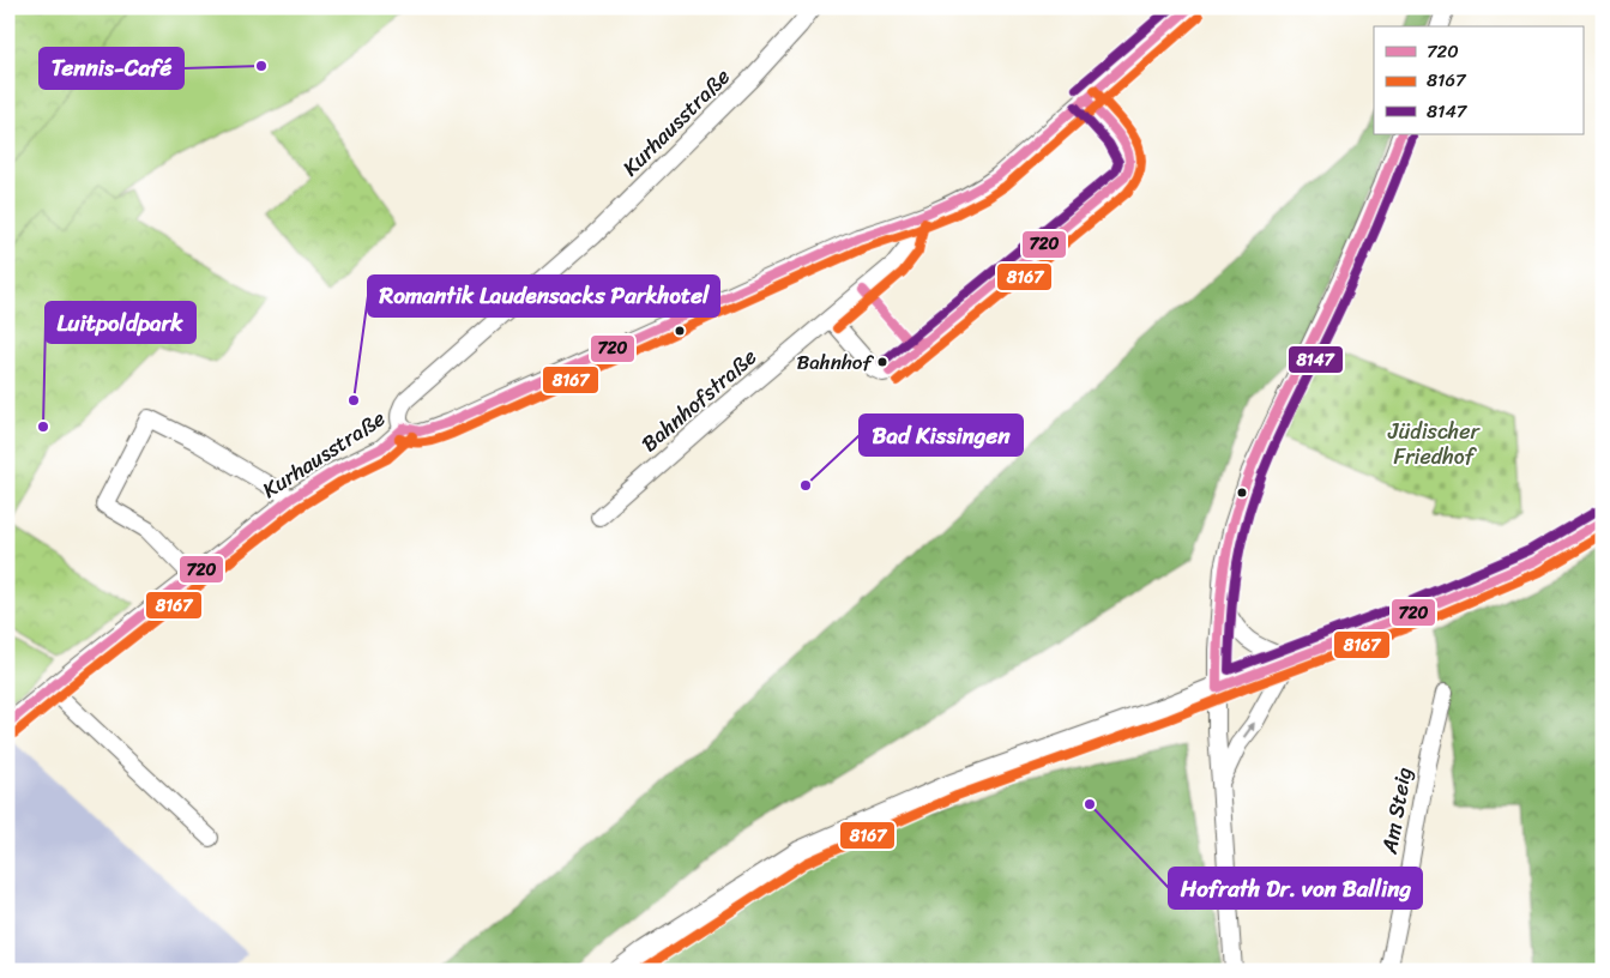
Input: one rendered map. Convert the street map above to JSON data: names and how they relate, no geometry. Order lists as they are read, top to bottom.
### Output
{
  "streets": {
    "street": ["Kurhausstraße", "Bahnhofstraße", "Am Steig"]
  },
  "parks": ["Jüdischer Friedhof"],
  "places": [
    "Tennis-Café",
    "Bahnhof",
    "Romantik Laudensacks Parkhotel",
    "Luitpoldpark",
    "Bad Kissingen",
    "Hofrath Dr. von Balling"
  ],
  "lines": ["transit line 720", "transit line 8147", "transit line 8167"],
  "legend": ["720", "8167", "8147"]
}
